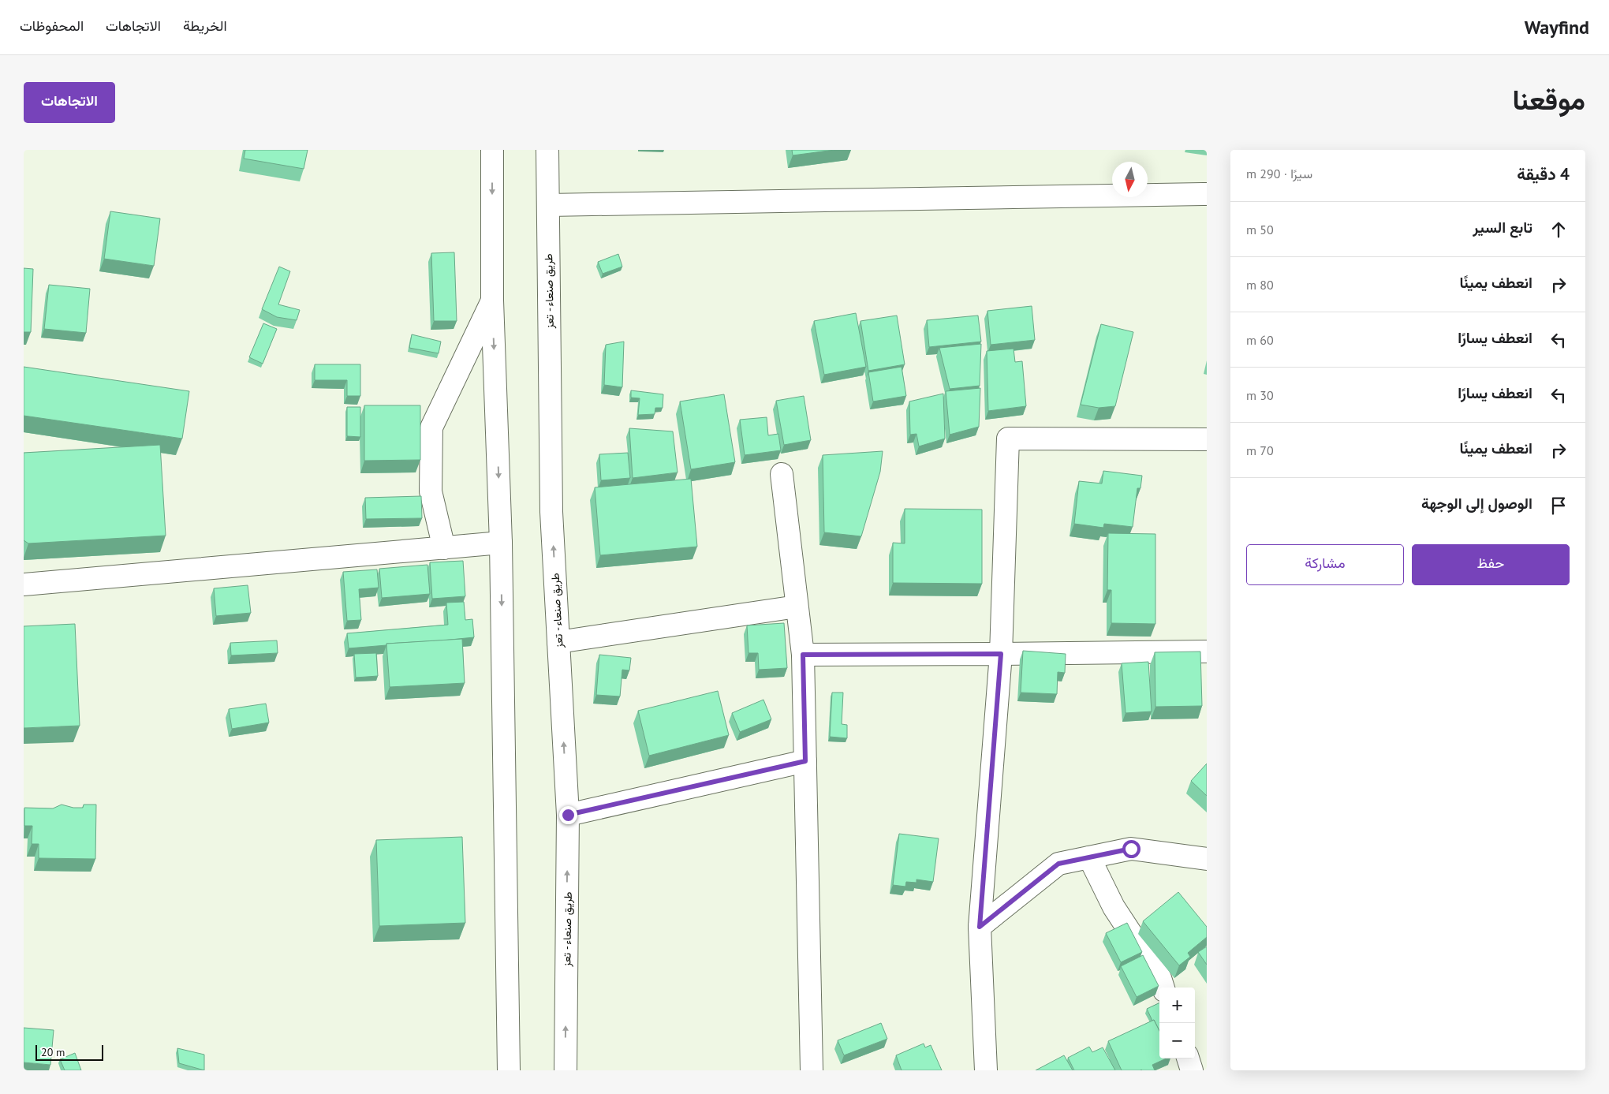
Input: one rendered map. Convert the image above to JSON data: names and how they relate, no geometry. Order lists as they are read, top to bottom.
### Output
{
  "streets": {
    "main road": ["طريق صنعاء - تعز"]
  },
  "scale_bar": "20 m",
  "north": "bottom",
  "page": {
    "header": "Wayfind",
    "nav": ["الخريطة", "الاتجاهات", "المحفوظات"],
    "title": "موقعنا",
    "buttons": [
      "الاتجاهات",
      ["حفظ", "مشاركة"]
    ],
    "heading": ["4 دقيقة", "سيرًا · 290 m"],
    "list": [
      ["تابع السير", "50 m"],
      ["انعطف يمينًا", "80 m"],
      ["انعطف يسارًا", "60 m"],
      ["انعطف يسارًا", "30 m"],
      ["انعطف يمينًا", "70 m"],
      "الوصول إلى الوجهة"
    ],
    "map_buttons": ["+", "−"],
    "scale": "20 m"
  }
}
